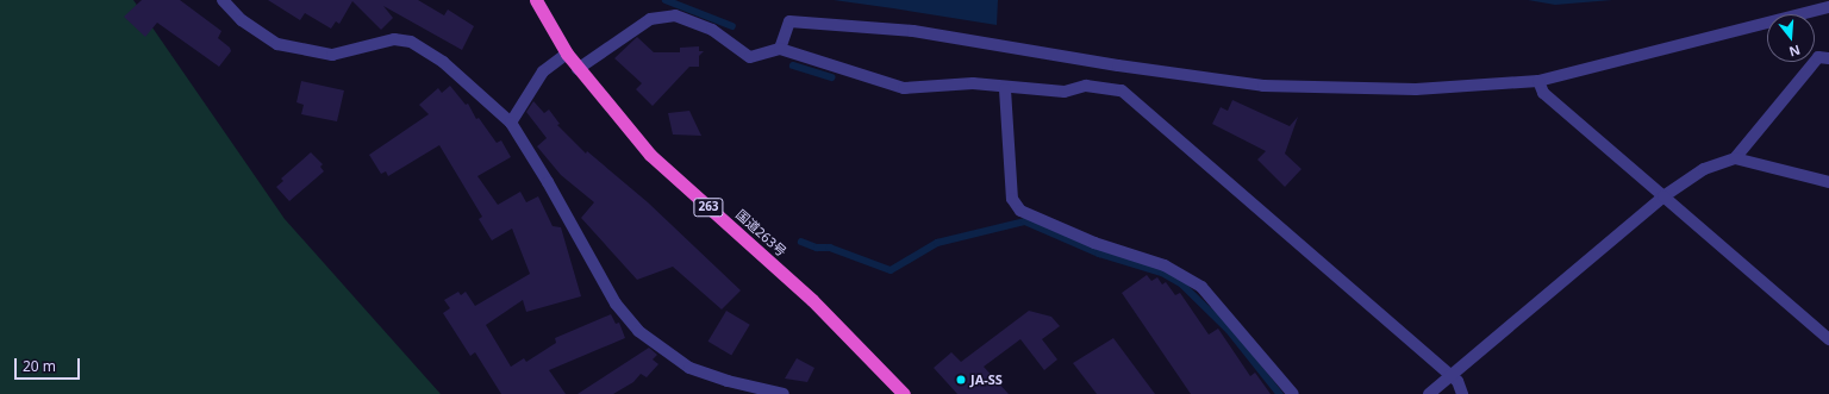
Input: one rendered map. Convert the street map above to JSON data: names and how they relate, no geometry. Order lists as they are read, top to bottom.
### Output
{
  "streets": {
    "highway": ["263", "国道263号"]
  },
  "places": ["JA-SS"],
  "scale_bar": "20 m",
  "north": "bottom"
}
